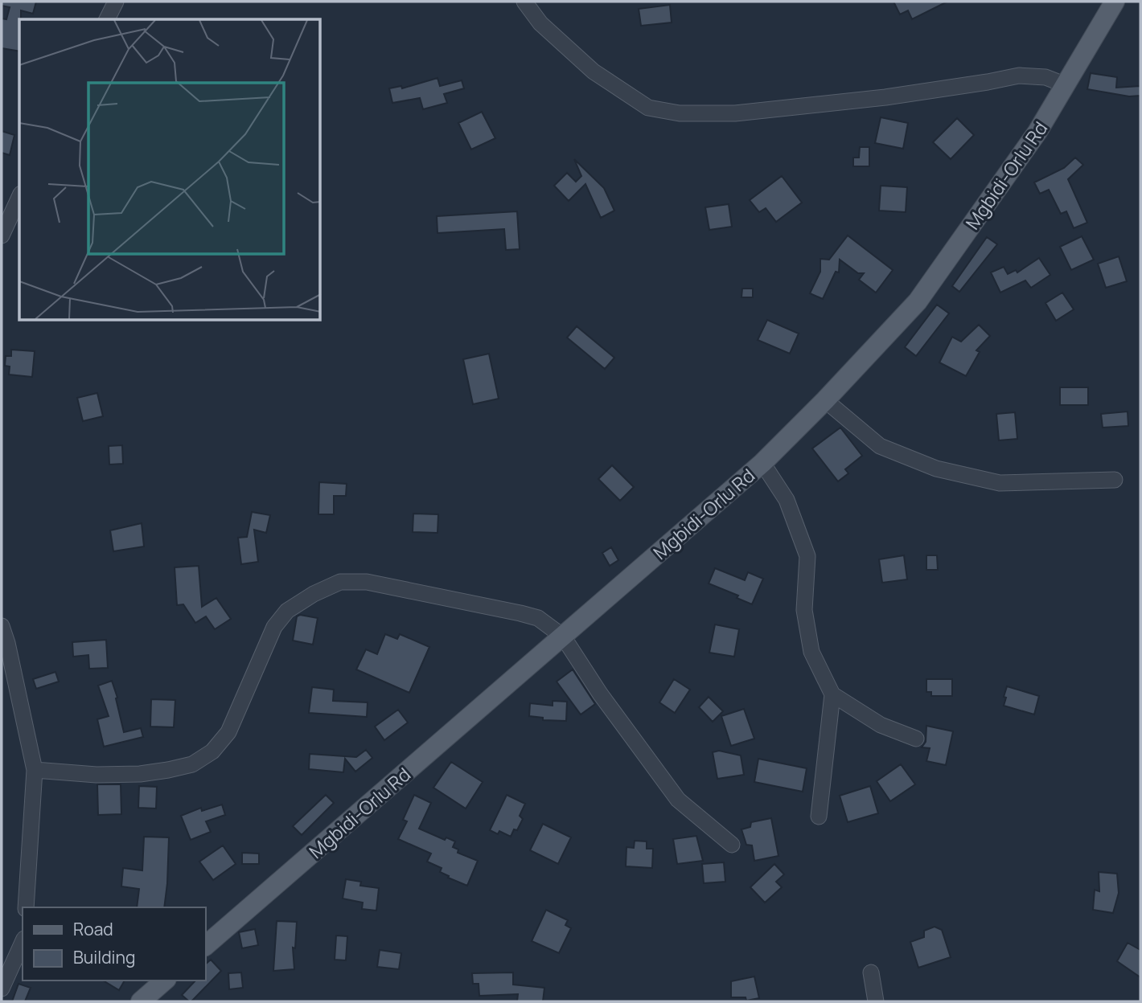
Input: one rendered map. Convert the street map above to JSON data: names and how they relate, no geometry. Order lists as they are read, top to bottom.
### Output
{
  "streets": {
    "main road": ["Mgbidi-Orlu Rd"]
  },
  "legend": ["Road", "Building"]
}
